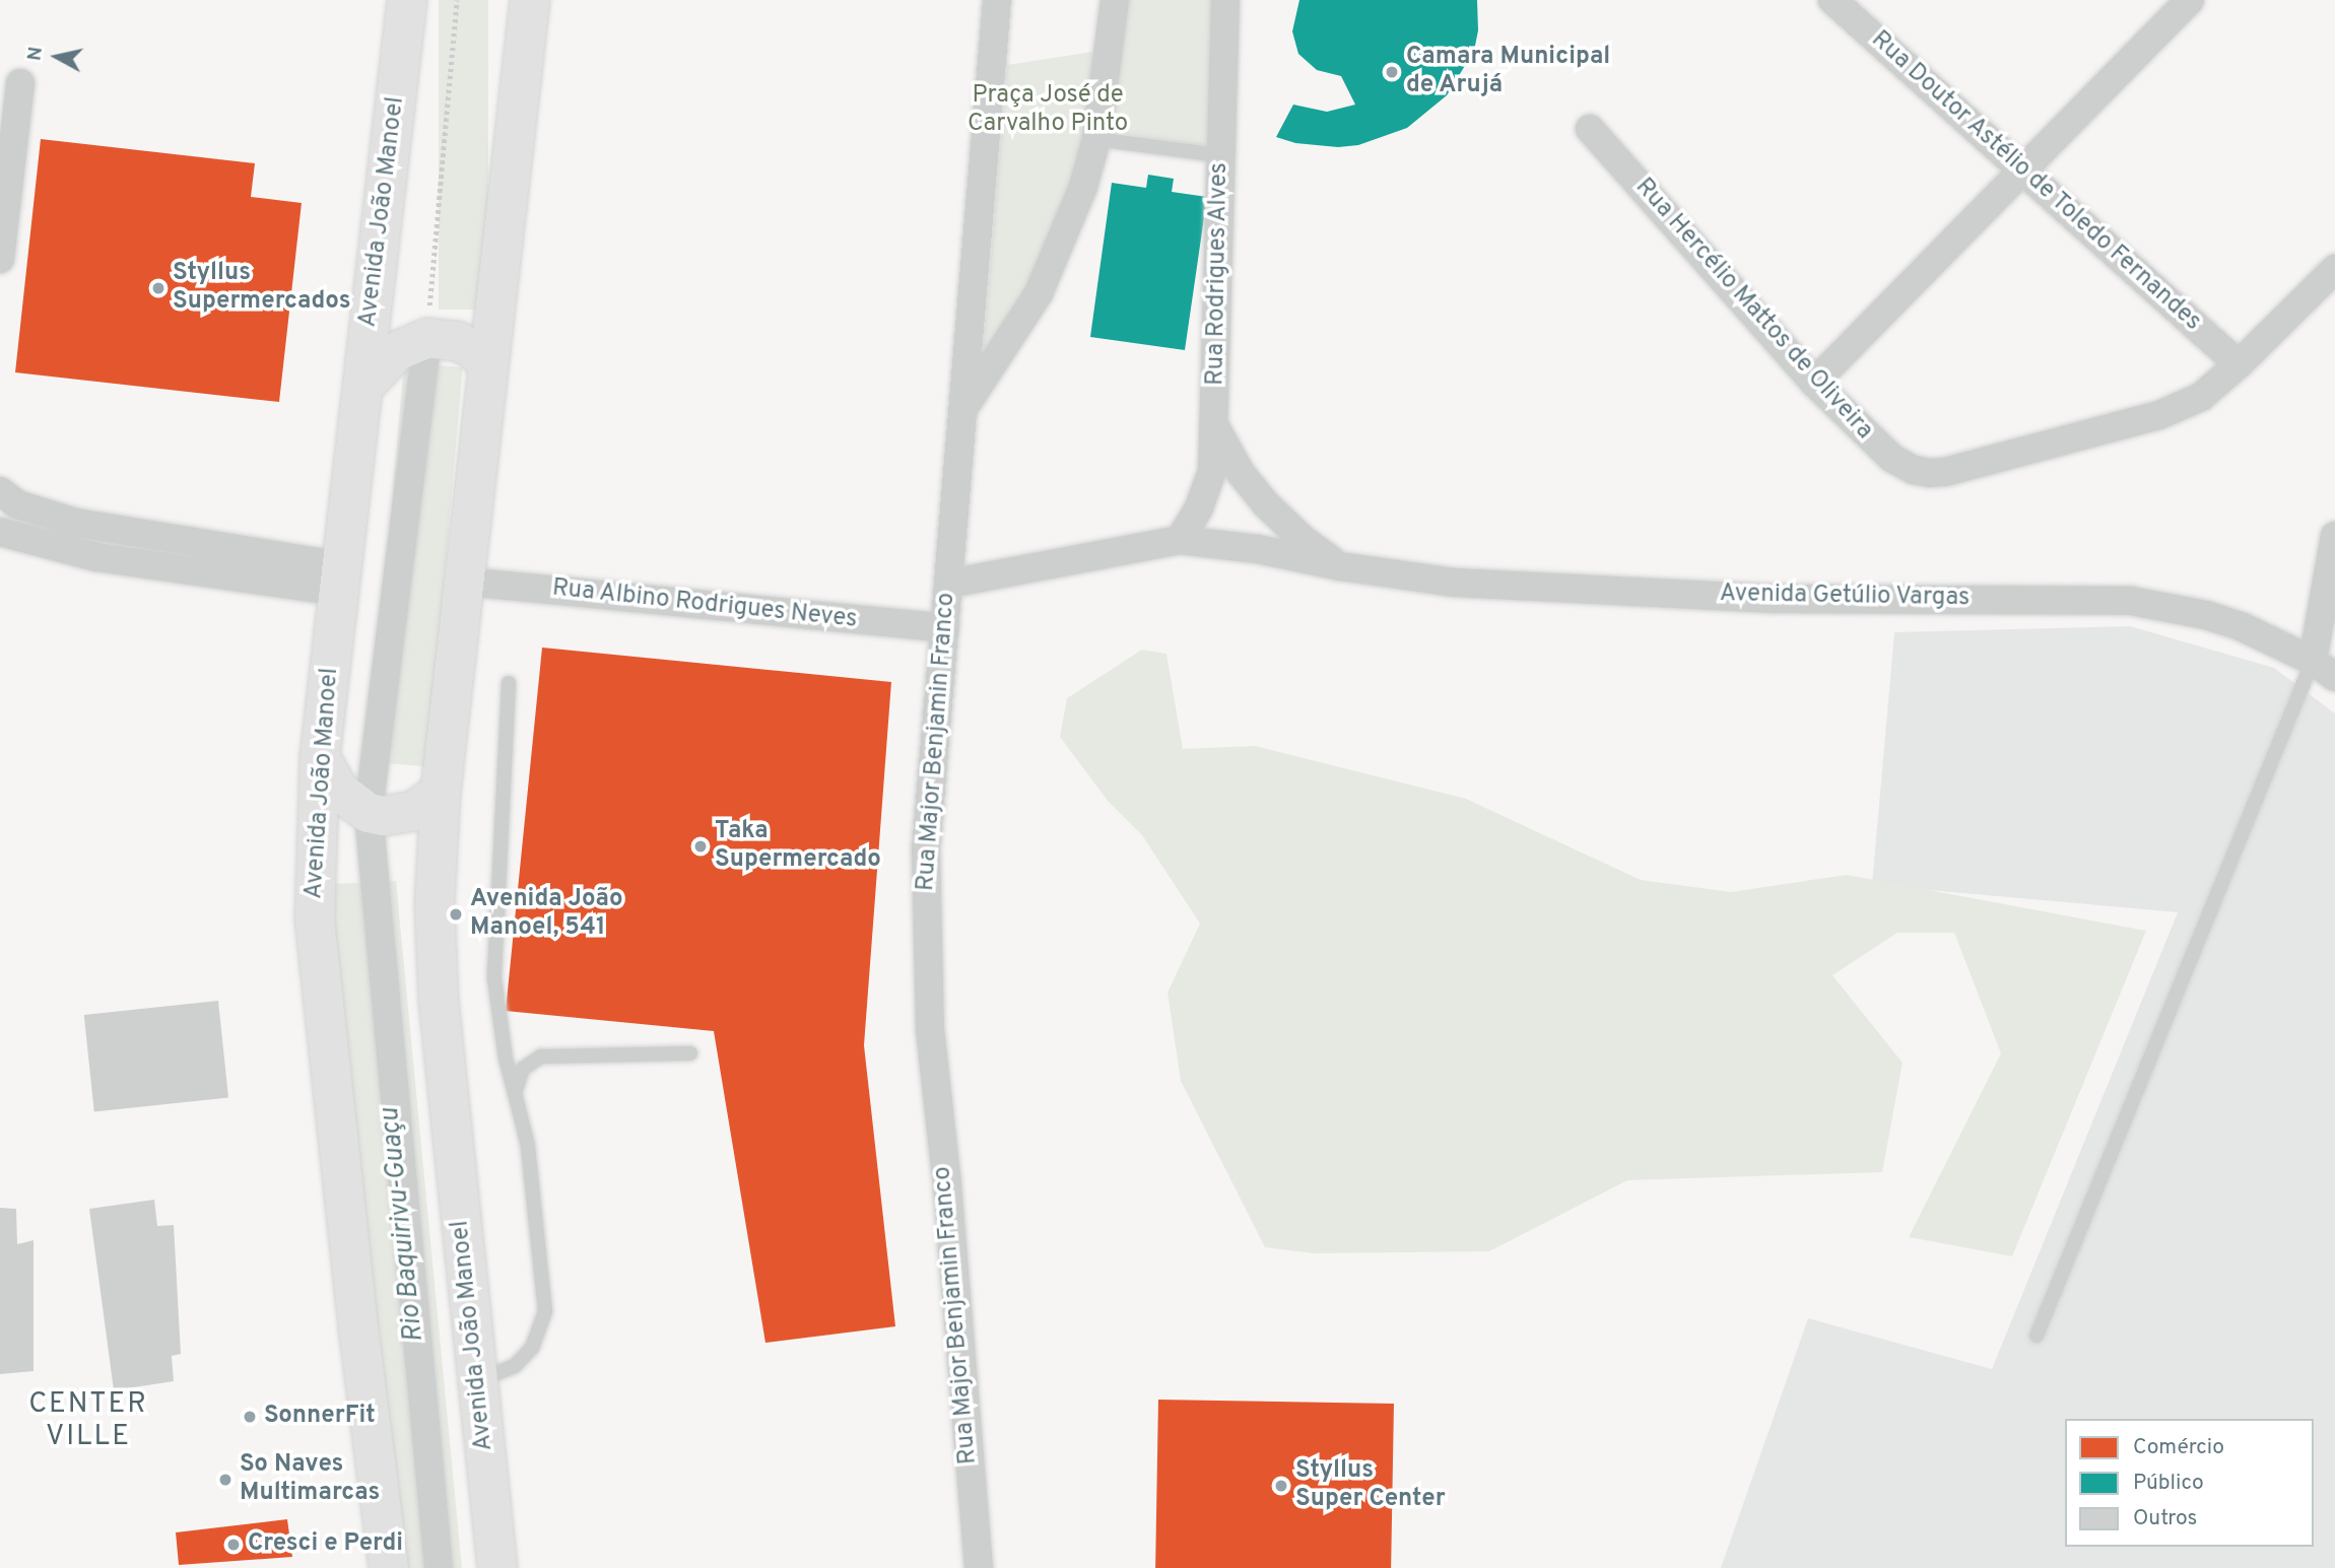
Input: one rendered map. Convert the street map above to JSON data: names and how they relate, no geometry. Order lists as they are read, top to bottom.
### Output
{
  "streets": {
    "main road": ["Avenida João Manoel"],
    "street": [
      "Rua Doutor Astélio de Toledo Fernandes",
      "Rua Rodrigues Alves",
      "Rua Hercélio Mattos de Oliveira",
      "Avenida Getúlio Vargas",
      "Rua Albino Rodrigues Neves",
      "Rua Major Benjamin Franco"
    ]
  },
  "crossings": [
    ["Rua Doutor Astélio de Toledo Fernandes", "Rua Hercélio Mattos de Oliveira"],
    ["Avenida João Manoel", "Rua Albino Rodrigues Neves"],
    ["Rua Rodrigues Alves", "Avenida Getúlio Vargas"],
    ["Avenida Getúlio Vargas", "Rua Major Benjamin Franco"],
    ["Rua Albino Rodrigues Neves", "Rua Major Benjamin Franco"]
  ],
  "districts": ["CENTER VILLE"],
  "water": ["Rio Baquirivu-Guaçu"],
  "parks": ["Praça José de Carvalho Pinto"],
  "places": [
    "Camara Municipal de Arujá",
    "Styllus Supermercados",
    "Taka Supermercado",
    "Avenida João Manoel, 541",
    "SonnerFit",
    "So Naves Multimarcas",
    "Styllus Super Center",
    "Cresci e Perdi"
  ],
  "legend": ["Comércio", "Público", "Outros"],
  "north": "left"
}
